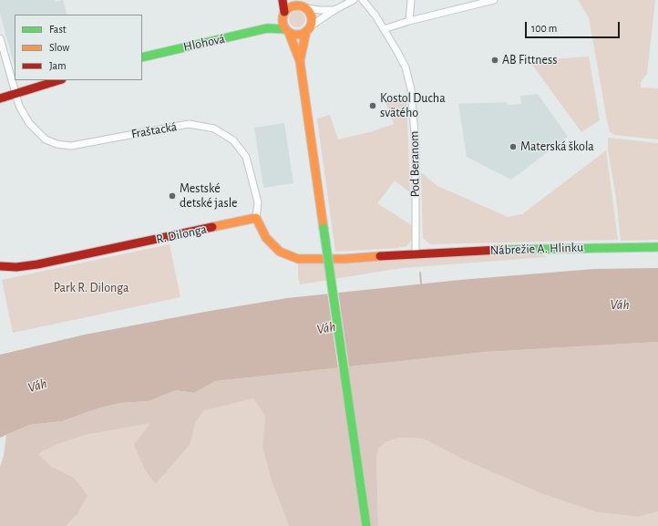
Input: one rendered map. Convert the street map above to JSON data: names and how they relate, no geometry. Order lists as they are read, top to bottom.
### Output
{
  "streets": {
    "main road": ["Hlohová", "R. Dilonga", "Nábrežie A. Hlinku"],
    "street": ["Fraštacká", "Pod Beranom"]
  },
  "crossings": [
    ["Fraštacká", "R. Dilonga"],
    ["Fraštacká", "Nábrežie A. Hlinku"],
    ["Pod Beranom", "Nábrežie A. Hlinku"],
    ["R. Dilonga", "Nábrežie A. Hlinku"]
  ],
  "water": ["Váh"],
  "parks": ["Park R. Dilonga"],
  "places": [
    "AB Fittness",
    "Kostol Ducha svätého",
    "Materská škola",
    "Mestské detské jasle"
  ],
  "legend": ["Fast", "Slow", "Jam"],
  "scale_bar": "100 m"
}
